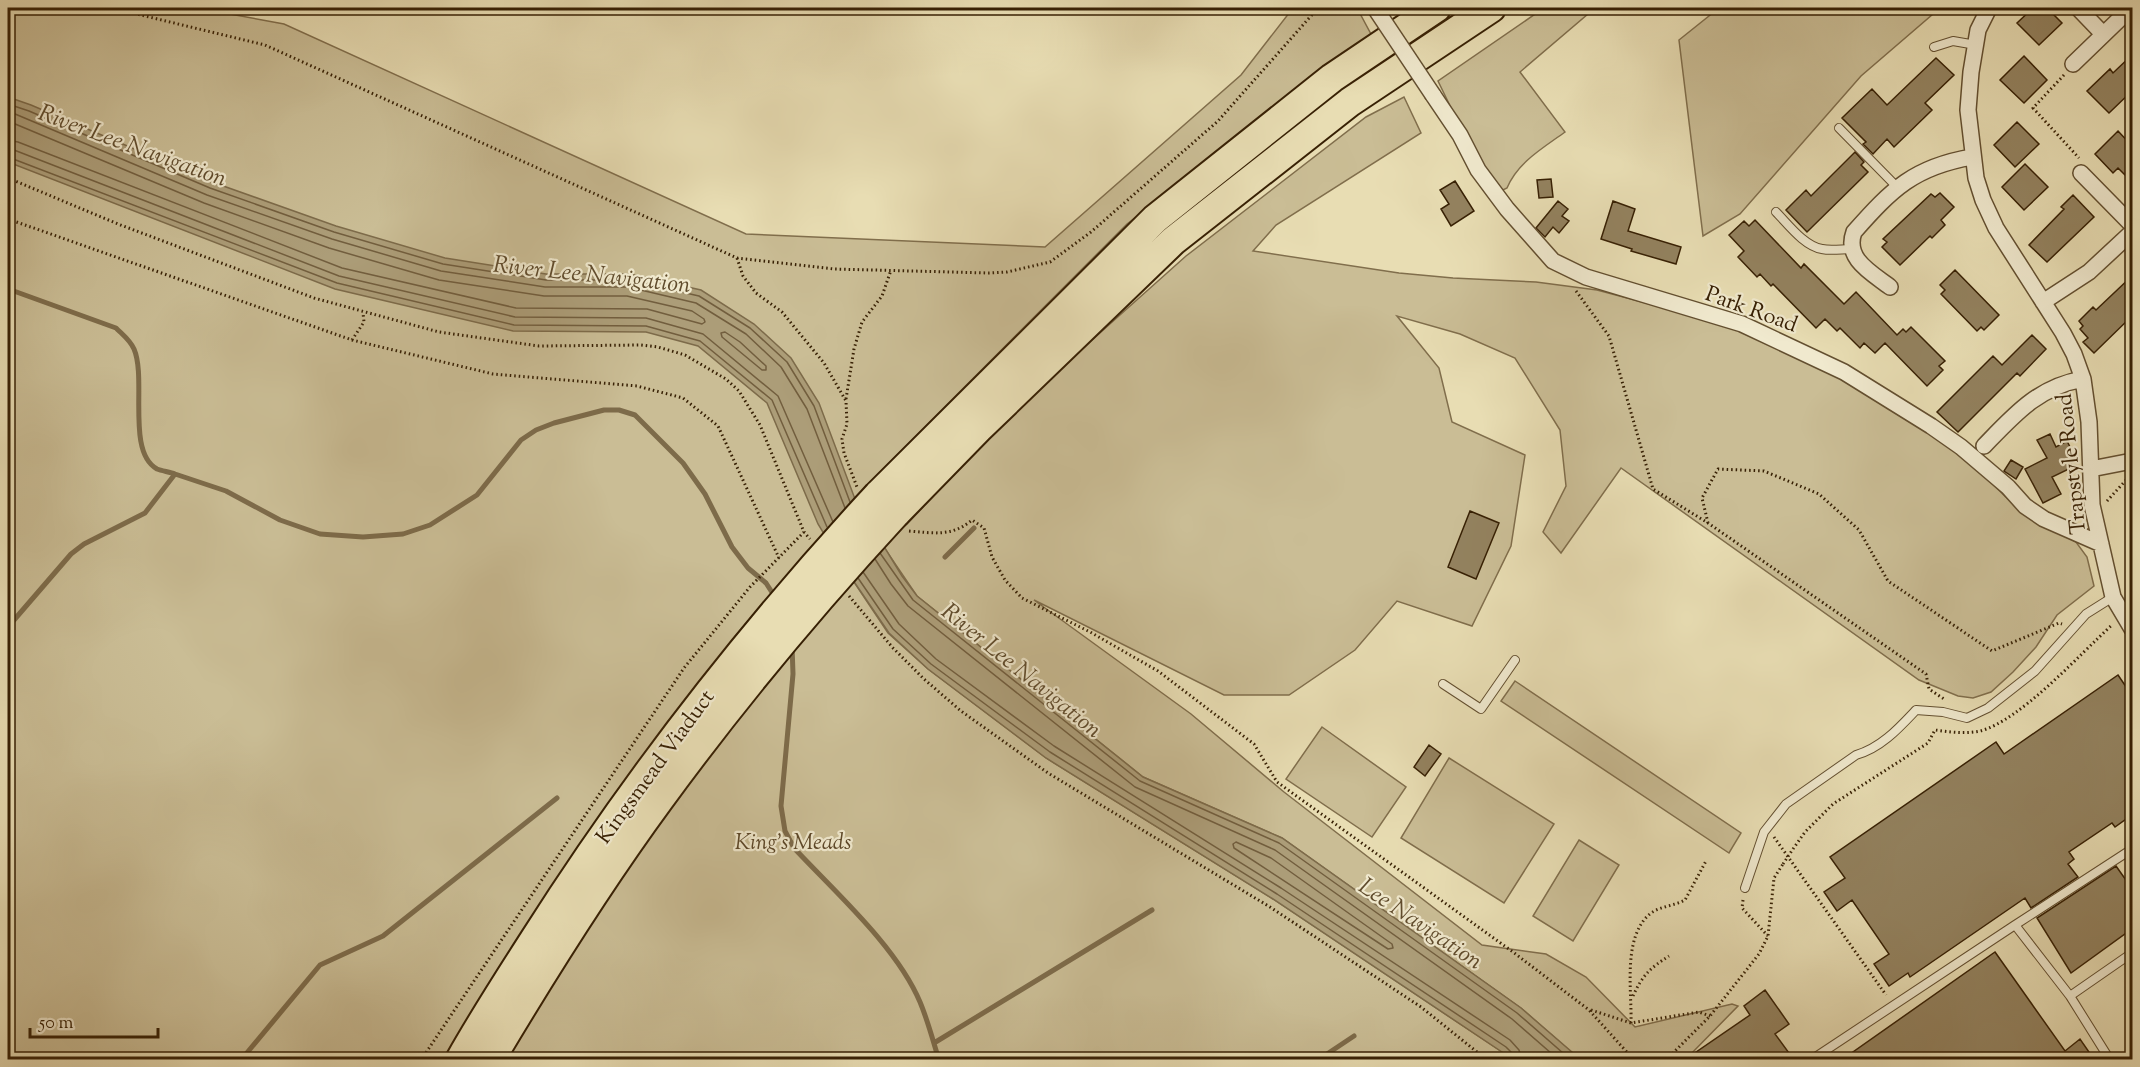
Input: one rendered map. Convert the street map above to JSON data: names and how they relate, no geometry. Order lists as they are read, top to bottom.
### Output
{
  "streets": {
    "highway": ["Kingsmead Viaduct"],
    "street": ["Park Road", "Trapstyle Road"]
  },
  "crossings": [
    ["Park Road", "Trapstyle Road"]
  ],
  "water": ["River Lee Navigation", "Lee Navigation"],
  "parks": ["King's Meads"],
  "scale_bar": "50 m"
}
